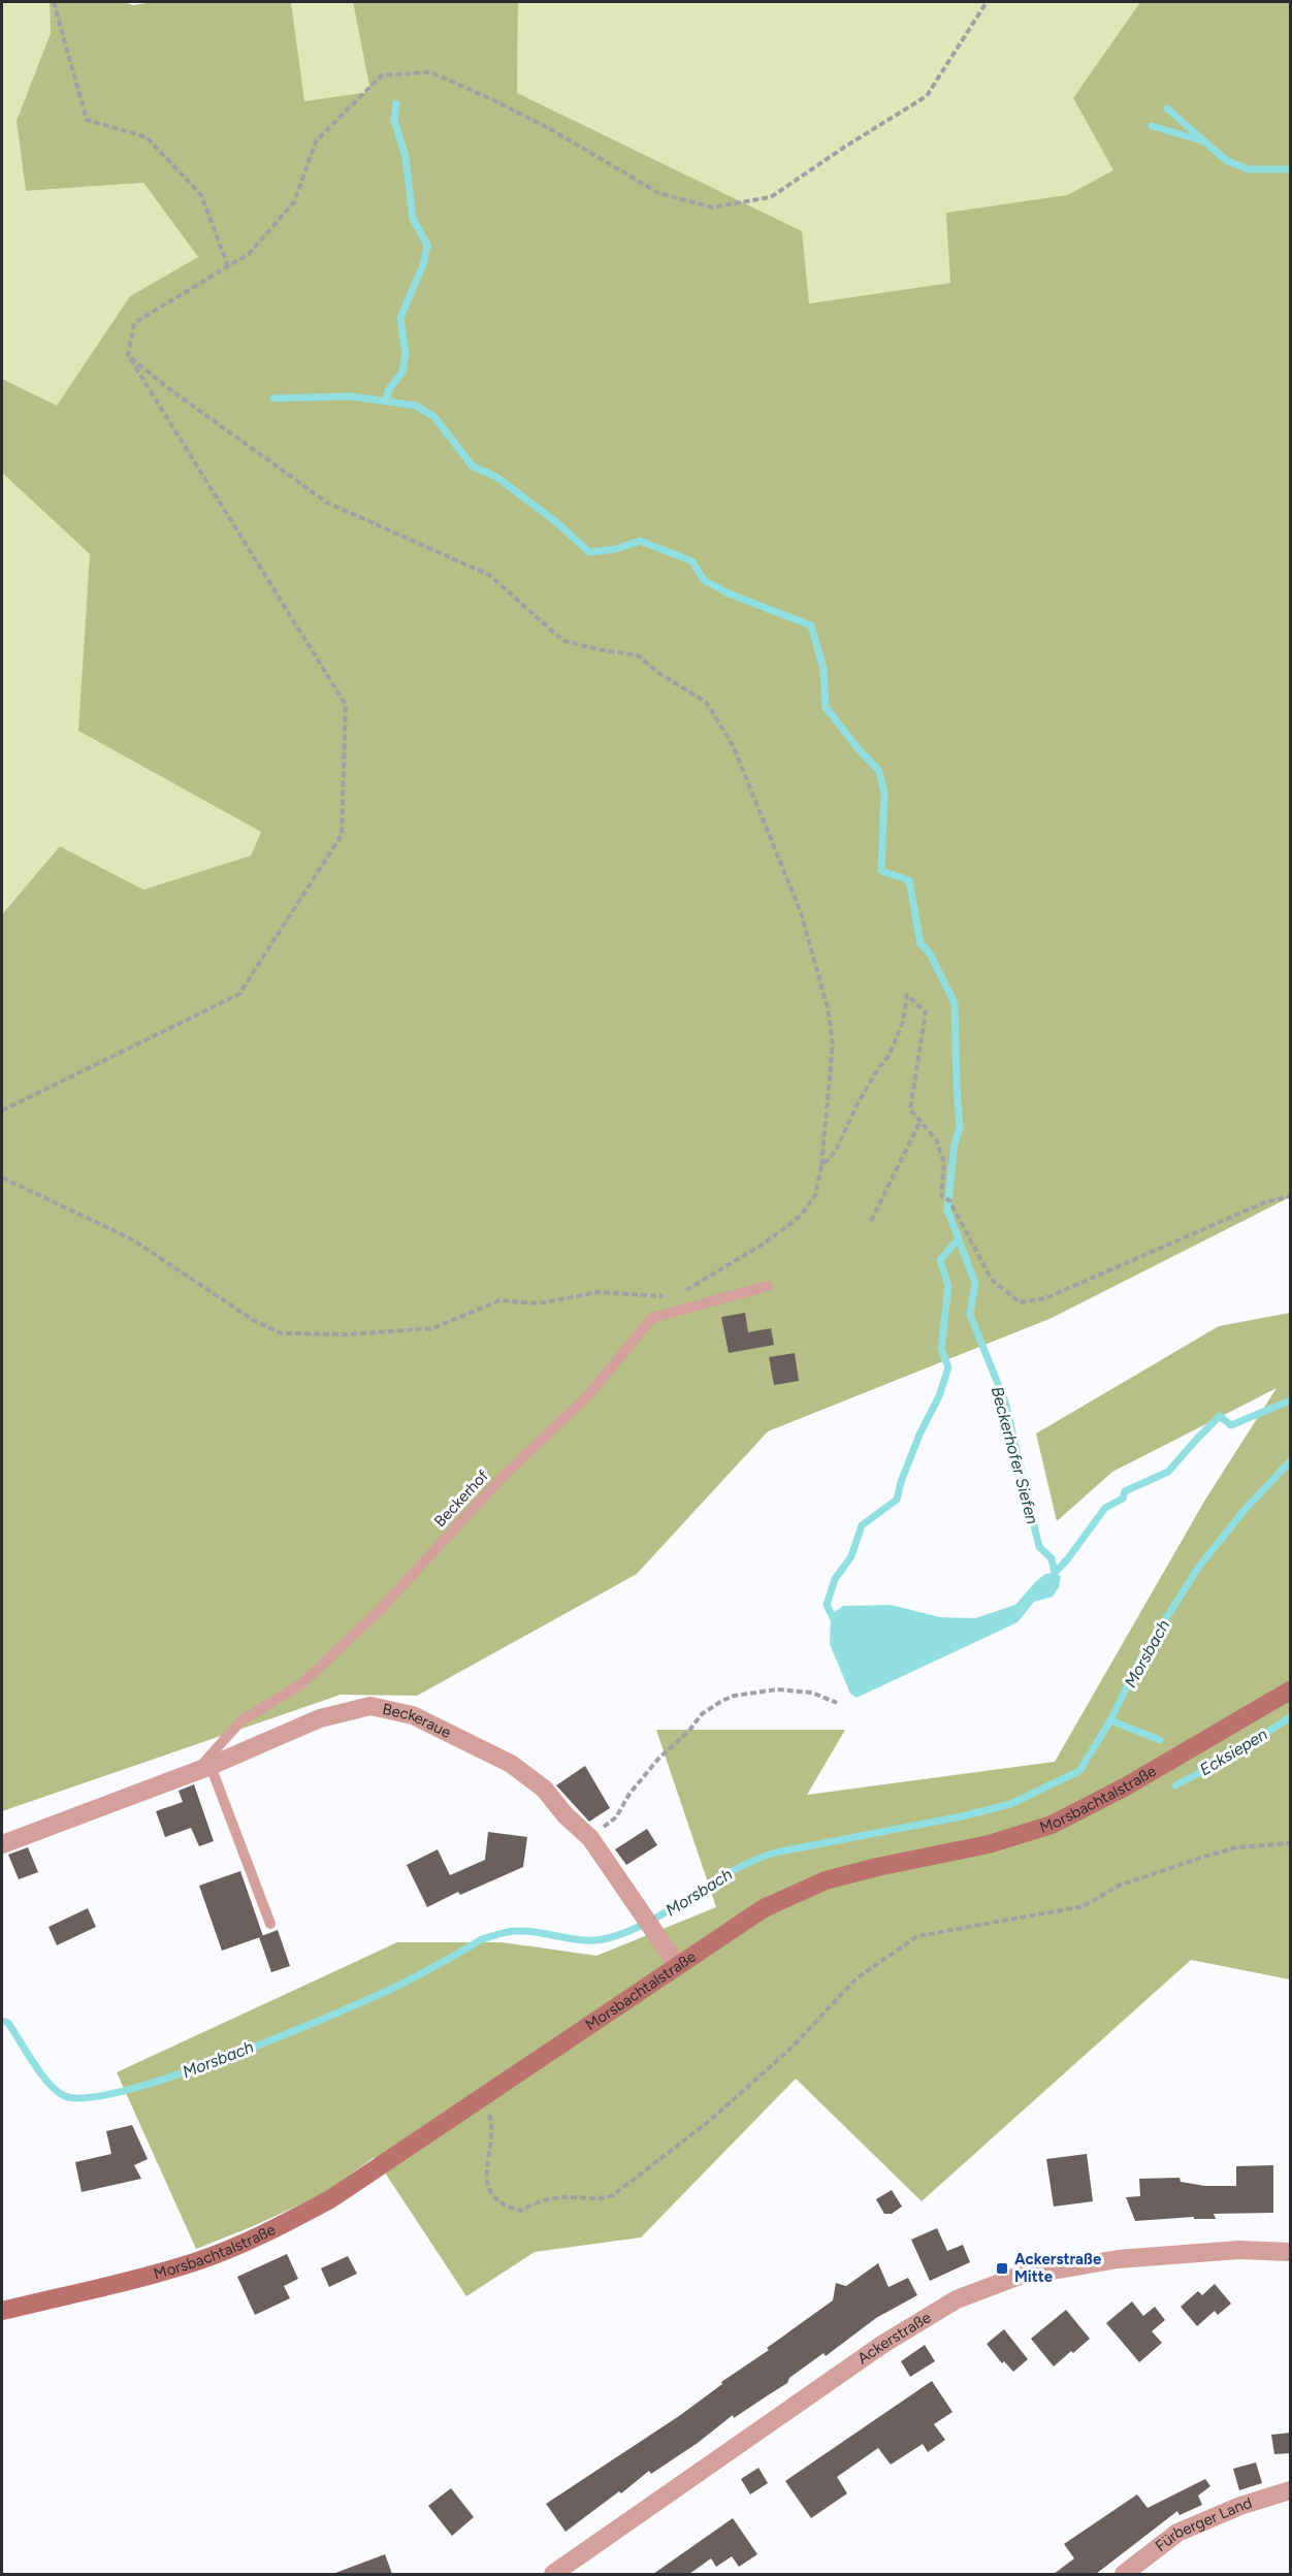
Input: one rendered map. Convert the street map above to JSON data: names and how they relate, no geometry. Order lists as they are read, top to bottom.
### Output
{
  "streets": {
    "main road": ["Morsbachtalstraße"],
    "street": ["Beckeraue", "Ackerstraße", "Fürberger Land"],
    "lane": ["Beckerhof"]
  },
  "crossings": [
    ["Beckerhof", "Beckeraue"],
    ["Beckeraue", "Morsbachtalstraße"]
  ],
  "water": ["Beckerhofer Siefen", "Morsbach", "Ecksiepen"],
  "places": {
    "transit": ["Ackerstraße Mitte"]
  }
}
